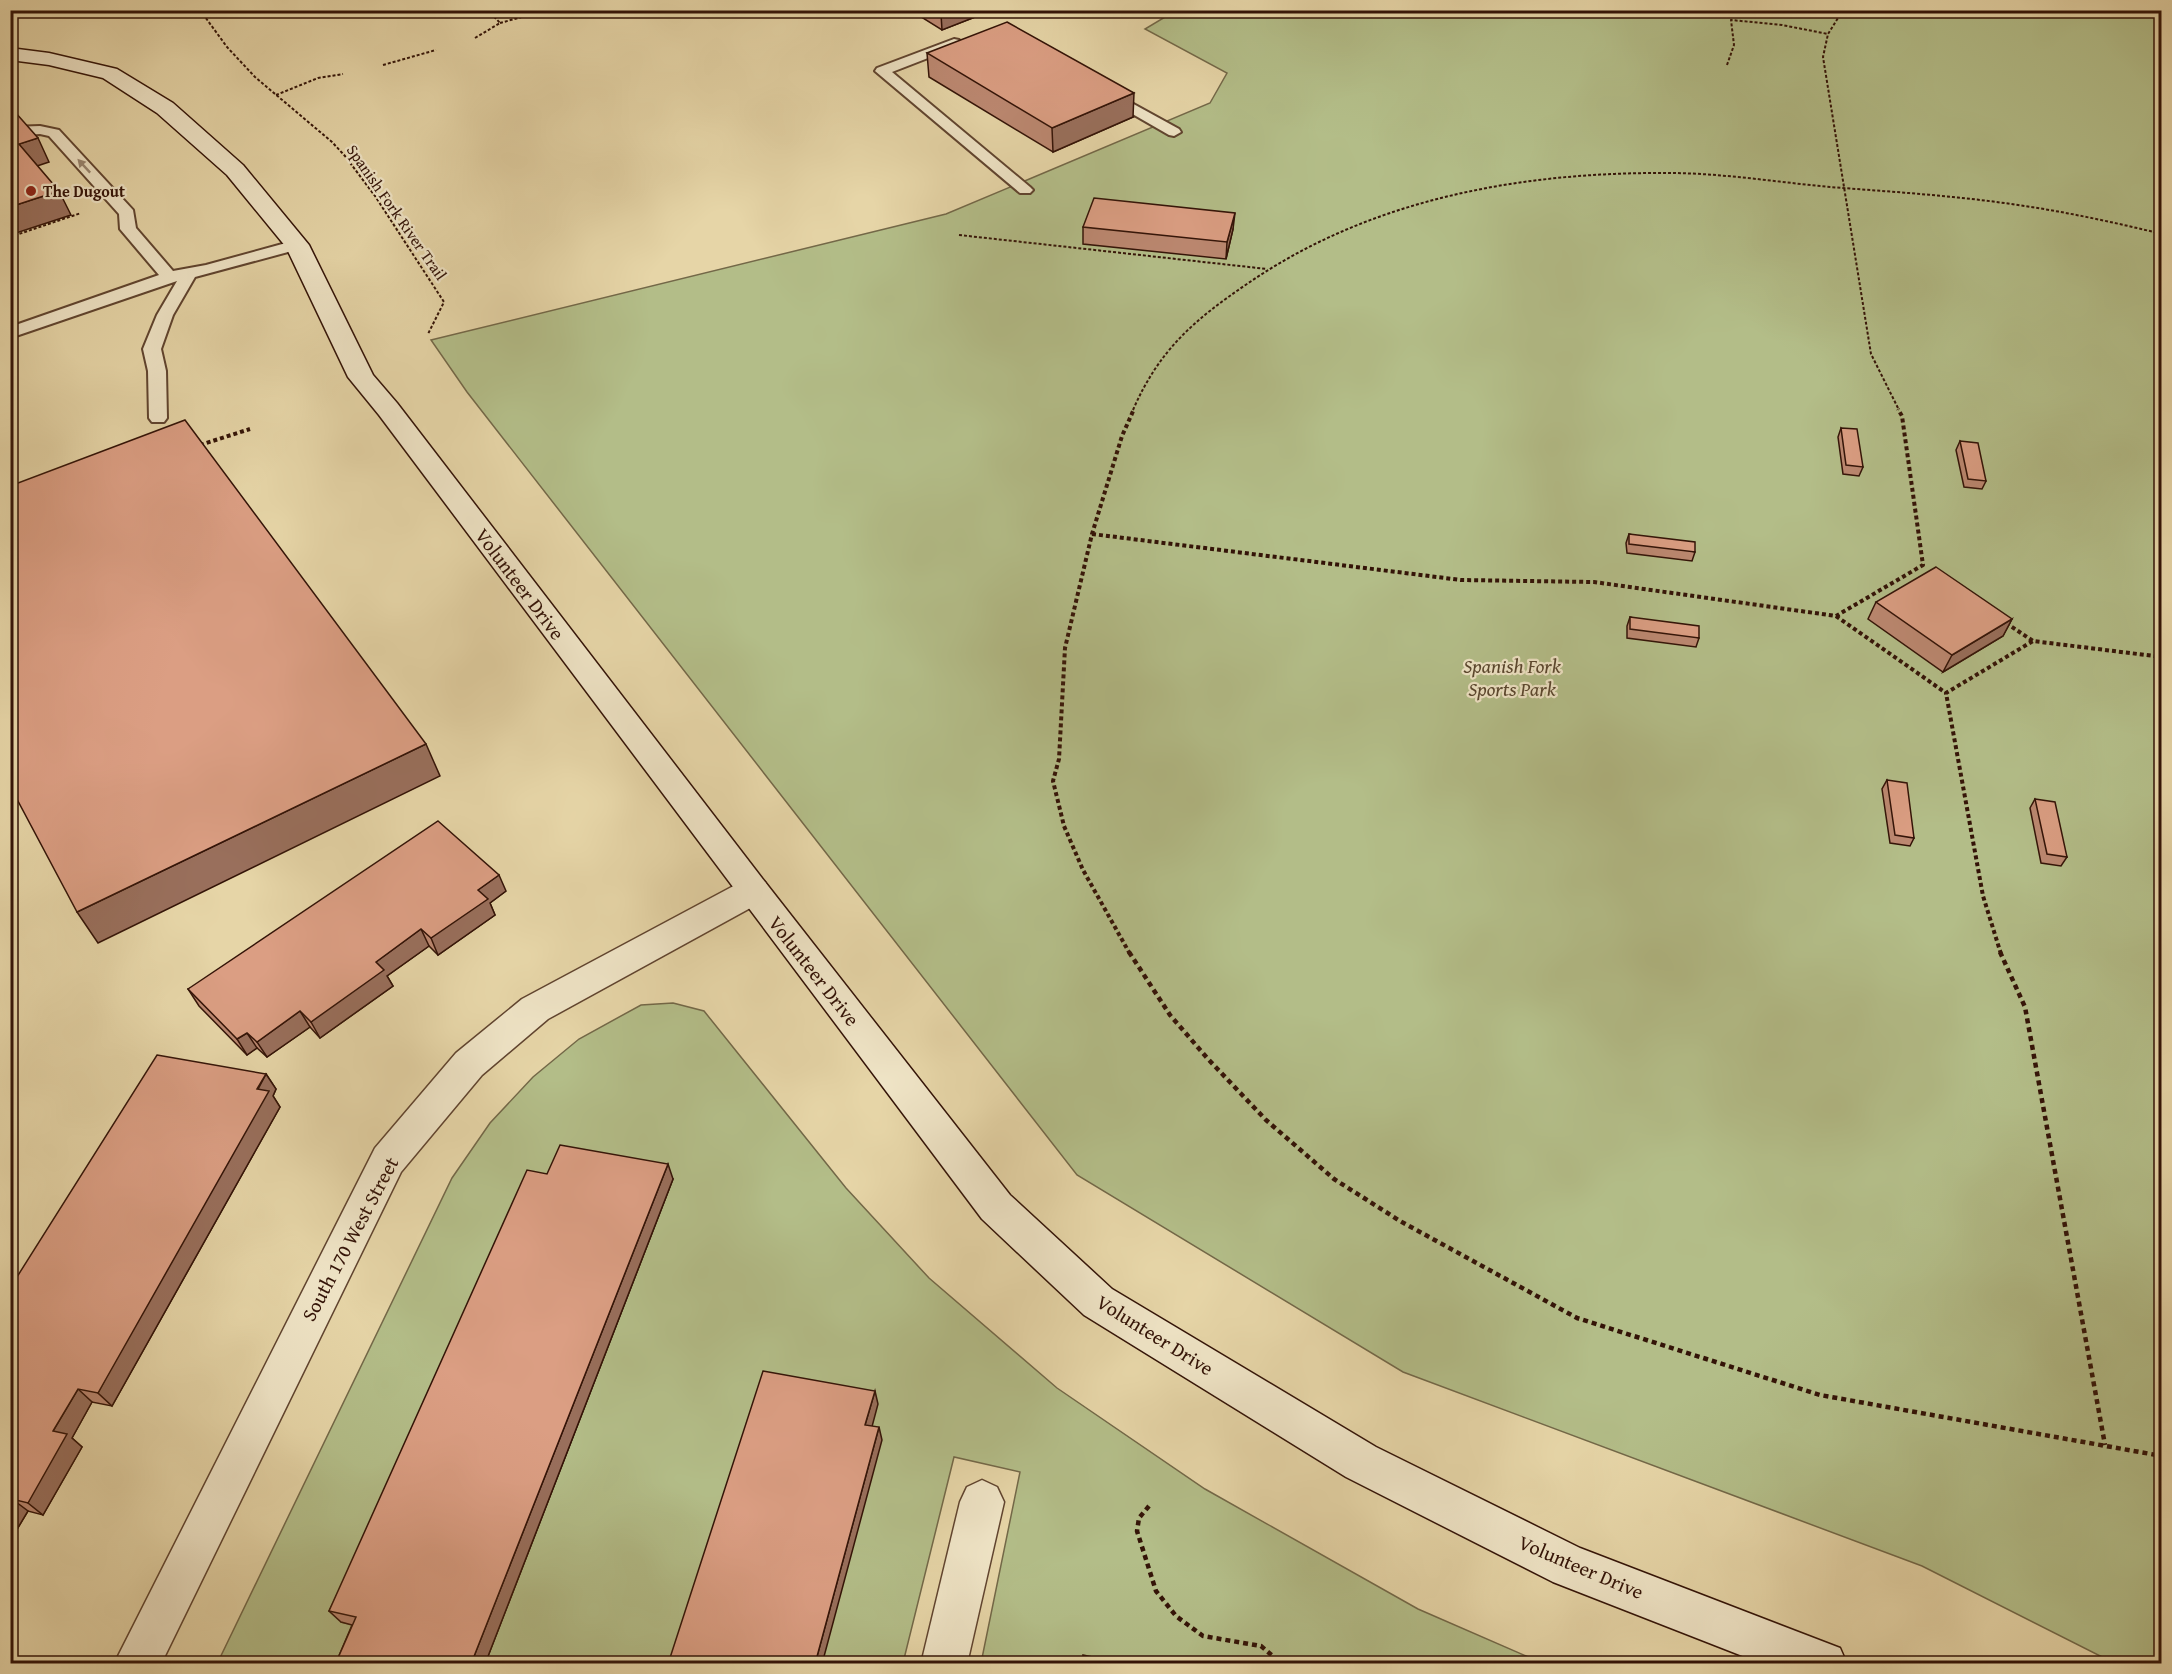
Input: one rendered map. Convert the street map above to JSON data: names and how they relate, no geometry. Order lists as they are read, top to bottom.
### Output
{
  "streets": {
    "street": ["Volunteer Drive", "South 170 West Street"],
    "path": ["Spanish Fork River Trail"]
  },
  "crossings": [
    ["Volunteer Drive", "South 170 West Street"]
  ],
  "parks": ["Spanish Fork Sports Park"],
  "places": ["The Dugout"]
}
